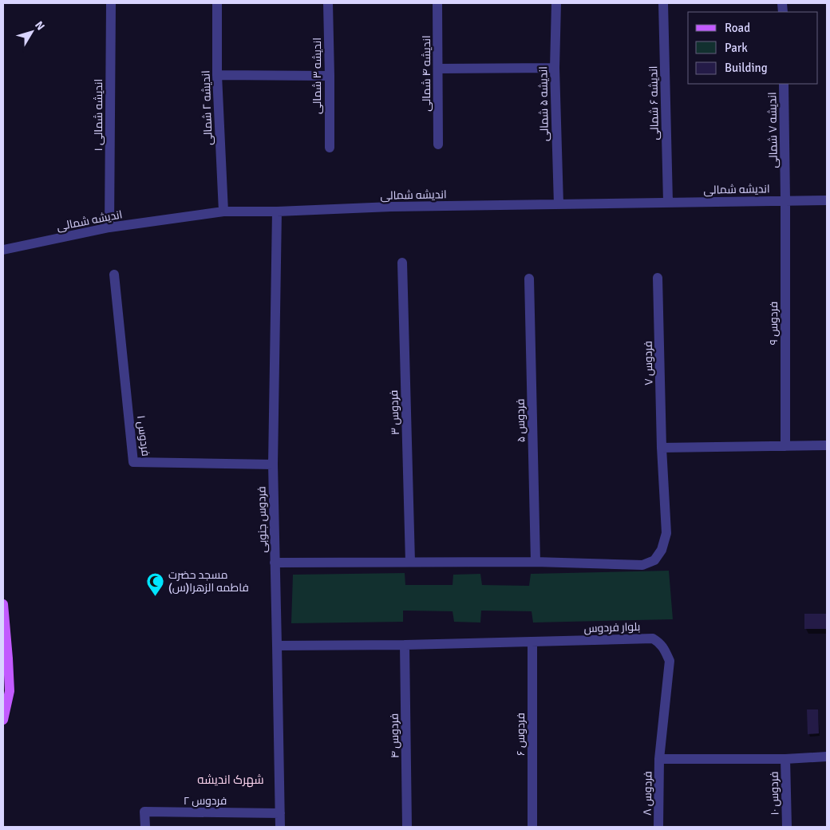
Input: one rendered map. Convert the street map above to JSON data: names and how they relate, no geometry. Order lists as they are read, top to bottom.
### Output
{
  "streets": {
    "street": [
      "اندیشه ۴ شمالی",
      "اندیشه ۳ شمالی",
      "اندیشه ۶ شمالی",
      "اندیشه ۵ شمالی",
      "اندیشه ۲ شمالی",
      "اندیشه شمالی ۱",
      "اندیشه ۷ شمالی",
      "اندیشه شمالی",
      "فردوس ۹",
      "فردوس ۷",
      "فردوس ۳",
      "فردوس ۵",
      "فردوس ۱",
      "فردوس جنوبی",
      "بلوار فردوس",
      "فردوس ۶",
      "فردوس ۴",
      "فردوس ۸",
      "فردوس ۱۰",
      "فردوس ۲"
    ]
  },
  "crossings": [
    ["اندیشه ۶ شمالی", "اندیشه شمالی"],
    ["اندیشه ۵ شمالی", "اندیشه شمالی"],
    ["اندیشه ۲ شمالی", "اندیشه شمالی"],
    ["اندیشه شمالی ۱", "اندیشه شمالی"],
    ["اندیشه ۷ شمالی", "اندیشه شمالی"],
    ["اندیشه ۷ شمالی", "فردوس ۹"],
    ["اندیشه شمالی", "فردوس ۹"],
    ["اندیشه شمالی", "فردوس جنوبی"],
    ["فردوس ۱", "فردوس جنوبی"],
    ["فردوس جنوبی", "بلوار فردوس"],
    ["فردوس جنوبی", "فردوس ۲"],
    ["بلوار فردوس", "فردوس ۶"],
    ["بلوار فردوس", "فردوس ۴"],
    ["بلوار فردوس", "فردوس ۸"]
  ],
  "districts": ["شهرک اندیشه"],
  "places": {
    "mosque": ["مسجد حضرت فاطمه الزهرا(س)"]
  },
  "legend": ["Road", "Park", "Building"],
  "north": "top right"
}
